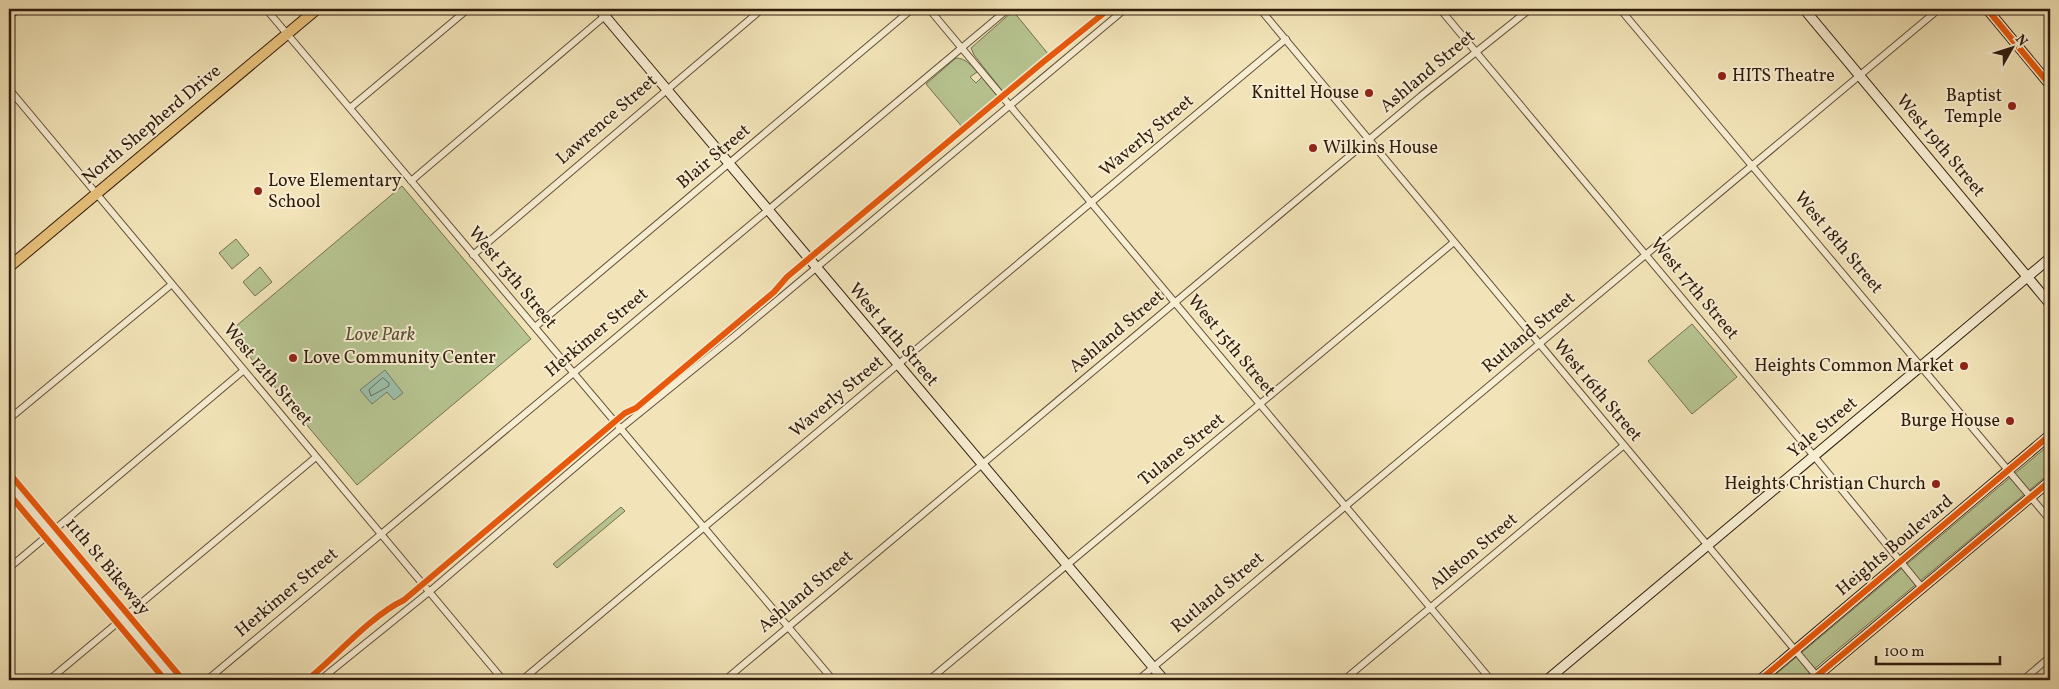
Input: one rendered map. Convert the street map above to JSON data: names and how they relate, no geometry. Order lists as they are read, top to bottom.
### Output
{
  "streets": {
    "main road": [
      "North Shepherd Drive",
      "West 19th Street",
      "West 14th Street",
      "Yale Street",
      "Heights Boulevard"
    ],
    "street": [
      "Ashland Street",
      "Lawrence Street",
      "Waverly Street",
      "Blair Street",
      "West 18th Street",
      "West 13th Street",
      "West 17th Street",
      "Herkimer Street",
      "Rutland Street",
      "West 15th Street",
      "West 12th Street",
      "West 16th Street",
      "Tulane Street",
      "Allston Street"
    ],
    "cycle path": ["11th St Bikeway"]
  },
  "crossings": [
    ["Ashland Street", "West 13th Street"],
    ["Ashland Street", "West 17th Street"],
    ["Ashland Street", "West 14th Street"],
    ["Ashland Street", "West 15th Street"],
    ["Ashland Street", "West 16th Street"],
    ["Lawrence Street", "West 13th Street"],
    ["Lawrence Street", "West 14th Street"],
    ["North Shepherd Drive", "West 13th Street"],
    ["North Shepherd Drive", "West 12th Street"],
    ["Waverly Street", "West 13th Street"],
    ["Waverly Street", "West 14th Street"],
    ["Waverly Street", "West 15th Street"],
    ["Waverly Street", "West 16th Street"],
    ["West 19th Street", "Rutland Street"],
    ["West 19th Street", "Yale Street"],
    ["Blair Street", "West 13th Street"],
    ["Blair Street", "West 14th Street"],
    ["West 18th Street", "Rutland Street"],
    ["West 18th Street", "Yale Street"],
    ["West 18th Street", "Heights Boulevard"],
    ["West 13th Street", "Herkimer Street"],
    ["West 17th Street", "Rutland Street"],
    ["West 17th Street", "Yale Street"],
    ["West 17th Street", "Heights Boulevard"],
    ["Herkimer Street", "West 14th Street"],
    ["Herkimer Street", "West 15th Street"],
    ["Herkimer Street", "West 12th Street"],
    ["Rutland Street", "West 14th Street"],
    ["Rutland Street", "West 15th Street"],
    ["Rutland Street", "West 16th Street"],
    ["West 14th Street", "Tulane Street"],
    ["West 15th Street", "Tulane Street"],
    ["West 15th Street", "Allston Street"],
    ["West 16th Street", "Yale Street"],
    ["West 16th Street", "Tulane Street"],
    ["West 16th Street", "Heights Boulevard"],
    ["West 16th Street", "Allston Street"]
  ],
  "parks": ["Love Park"],
  "places": [
    "HITS Theatre",
    "Knittel House",
    "Baptist Temple",
    "Wilkins House",
    "Love Elementary School",
    "Love Community Center",
    "Heights Common Market",
    "Burge House",
    "Heights Christian Church"
  ],
  "scale_bar": "100 m",
  "north": "top right"
}
